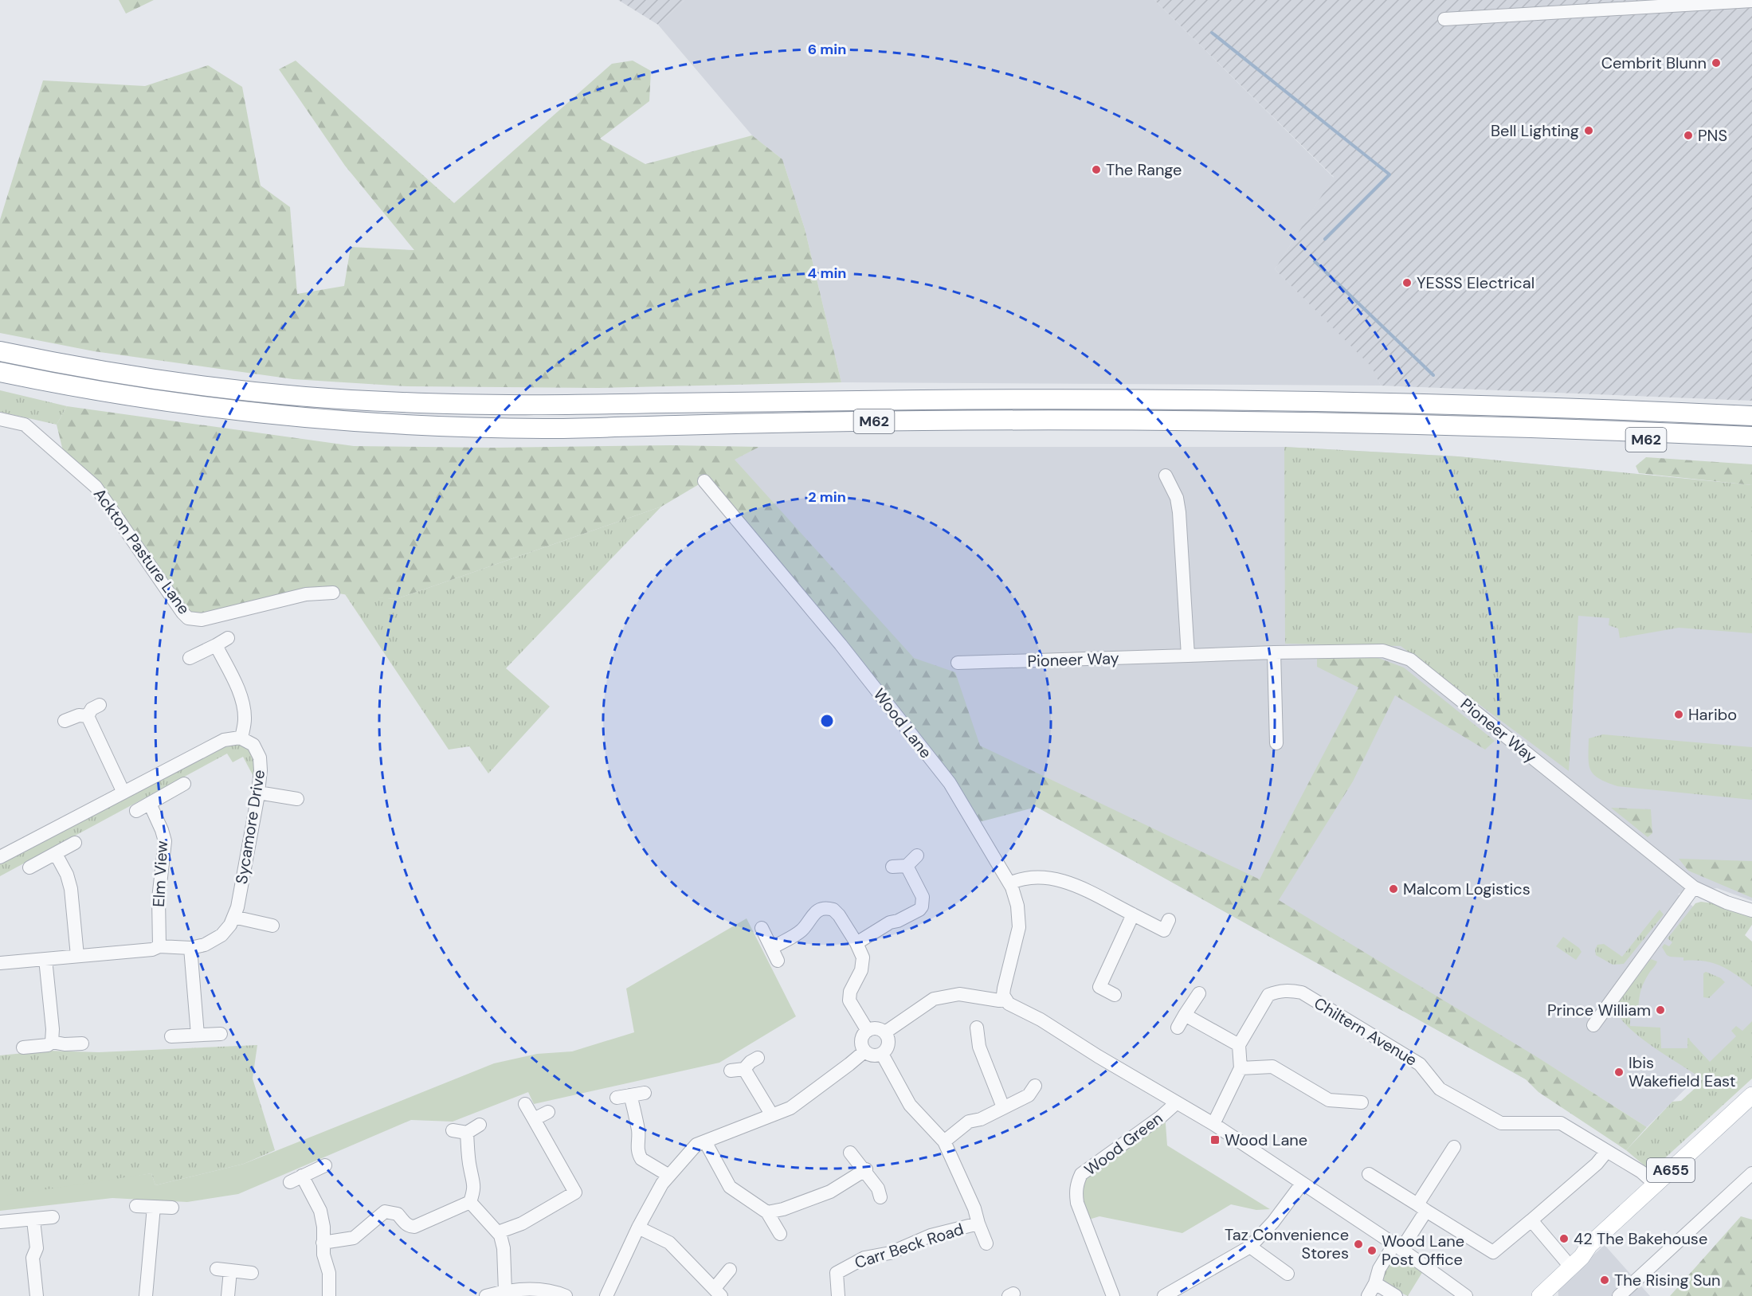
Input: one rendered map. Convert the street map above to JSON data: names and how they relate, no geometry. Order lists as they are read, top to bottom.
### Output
{
  "streets": {
    "highway": ["M62"],
    "main road": ["A655"],
    "street": [
      "Ackton Pasture Lane",
      "Pioneer Way",
      "Wood Lane",
      "Sycamore Drive",
      "Elm View",
      "Chiltern Avenue",
      "Wood Green",
      "Carr Beck Road"
    ]
  },
  "crossings": [
    ["Sycamore Drive", "Elm View"],
    ["Chiltern Avenue", "A655"]
  ],
  "places": {
    "other": [
      "Cembrit Blunn",
      "Bell Lighting",
      "PNS",
      "The Range",
      "YESSS Electrical",
      "Haribo",
      "Malcom Logistics",
      "Prince William",
      "Ibis Wakefield East",
      "42 The Bakehouse",
      "Taz Convenience Stores",
      "Wood Lane Post Office",
      "The Rising Sun"
    ],
    "transit": ["Wood Lane"]
  },
  "rings": ["6 min", "4 min", "2 min"]
}
